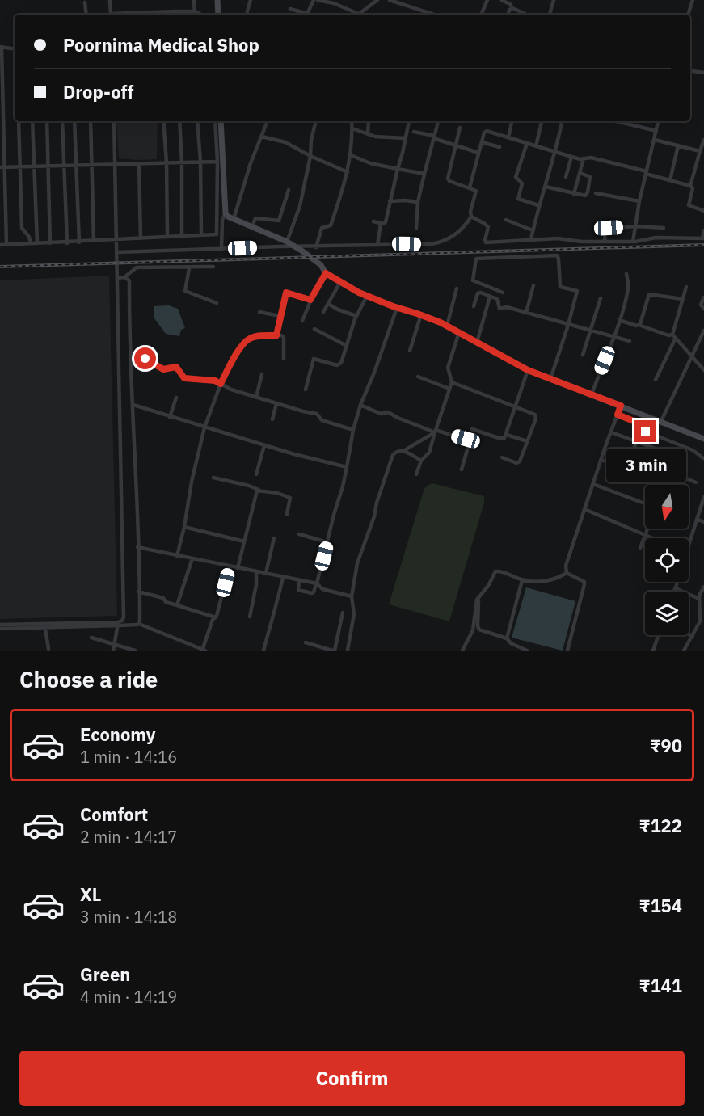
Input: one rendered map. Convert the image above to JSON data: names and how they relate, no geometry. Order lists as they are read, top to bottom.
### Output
{
  "north": "bottom",
  "page": {
    "banner": ["Poornima Medical Shop", "Drop-off"],
    "bubble": "3 min",
    "heading": "Choose a ride",
    "list": [
      {
        "name": "Economy",
        "note": "1 min · 14:16",
        "value": "₹90"
      },
      {
        "name": "Comfort",
        "note": "2 min · 14:17",
        "value": "₹122"
      },
      {
        "name": "XL",
        "note": "3 min · 14:18",
        "value": "₹154"
      },
      {
        "name": "Green",
        "note": "4 min · 14:19",
        "value": "₹141"
      }
    ],
    "buttons": "Confirm"
  }
}
